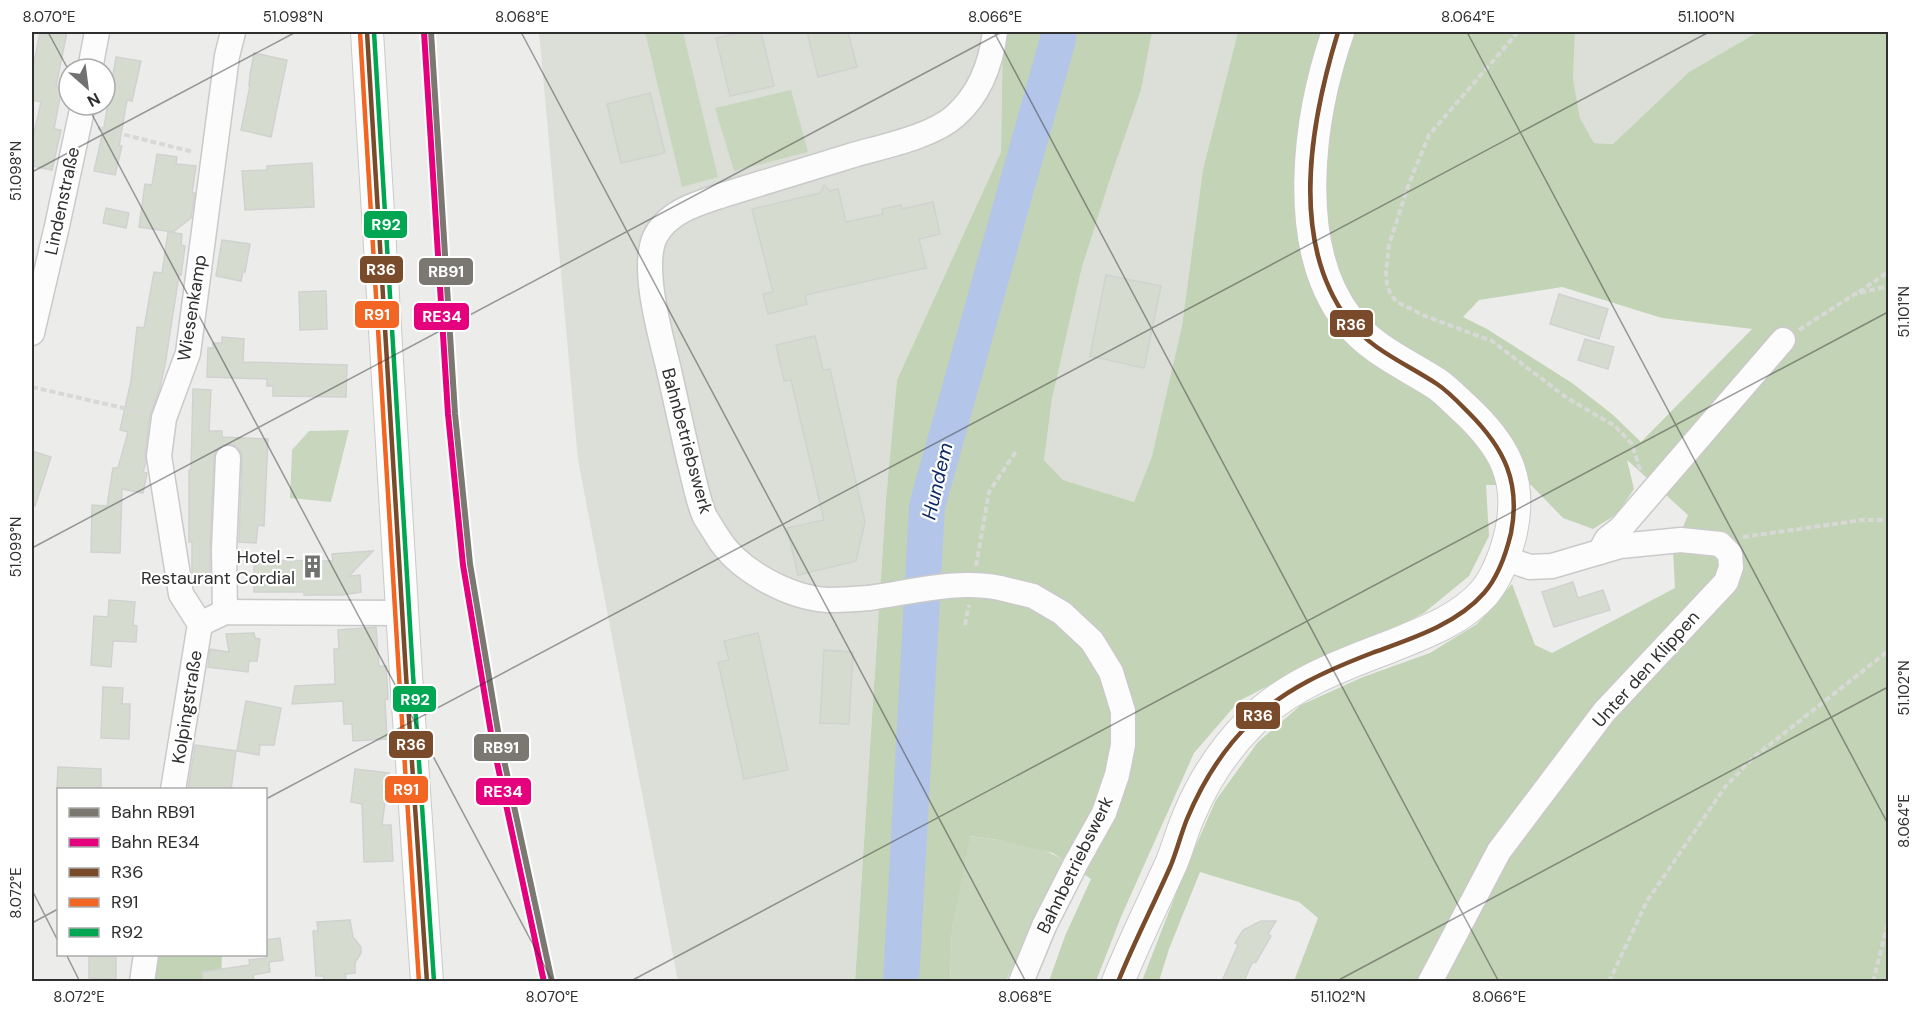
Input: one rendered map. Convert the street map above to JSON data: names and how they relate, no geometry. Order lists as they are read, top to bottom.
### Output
{
  "streets": {
    "street": [
      "Lindenstraße",
      "Wiesenkamp",
      "Bahnbetriebswerk",
      "Unter den Klippen",
      "Kolpingstraße"
    ]
  },
  "crossings": [
    ["Wiesenkamp", "Kolpingstraße"]
  ],
  "water": ["Hundem"],
  "places": {
    "building": ["Hotel - Restaurant Cordial"]
  },
  "lines": [
    "rail line RB91",
    "rail line RE34",
    "transit line R36",
    "transit line R91",
    "transit line R92"
  ],
  "legend": [
    "Bahn RB91",
    "Bahn RE34",
    "R36",
    "R91",
    "R92"
  ],
  "north": "bottom right",
  "coordinates": [
    "8.070°E",
    "51.098°N",
    "8.068°E",
    "8.066°E",
    "8.064°E",
    "51.100°N",
    "51.101°N",
    "51.099°N",
    "51.102°N",
    "8.072°E"
  ]
}
